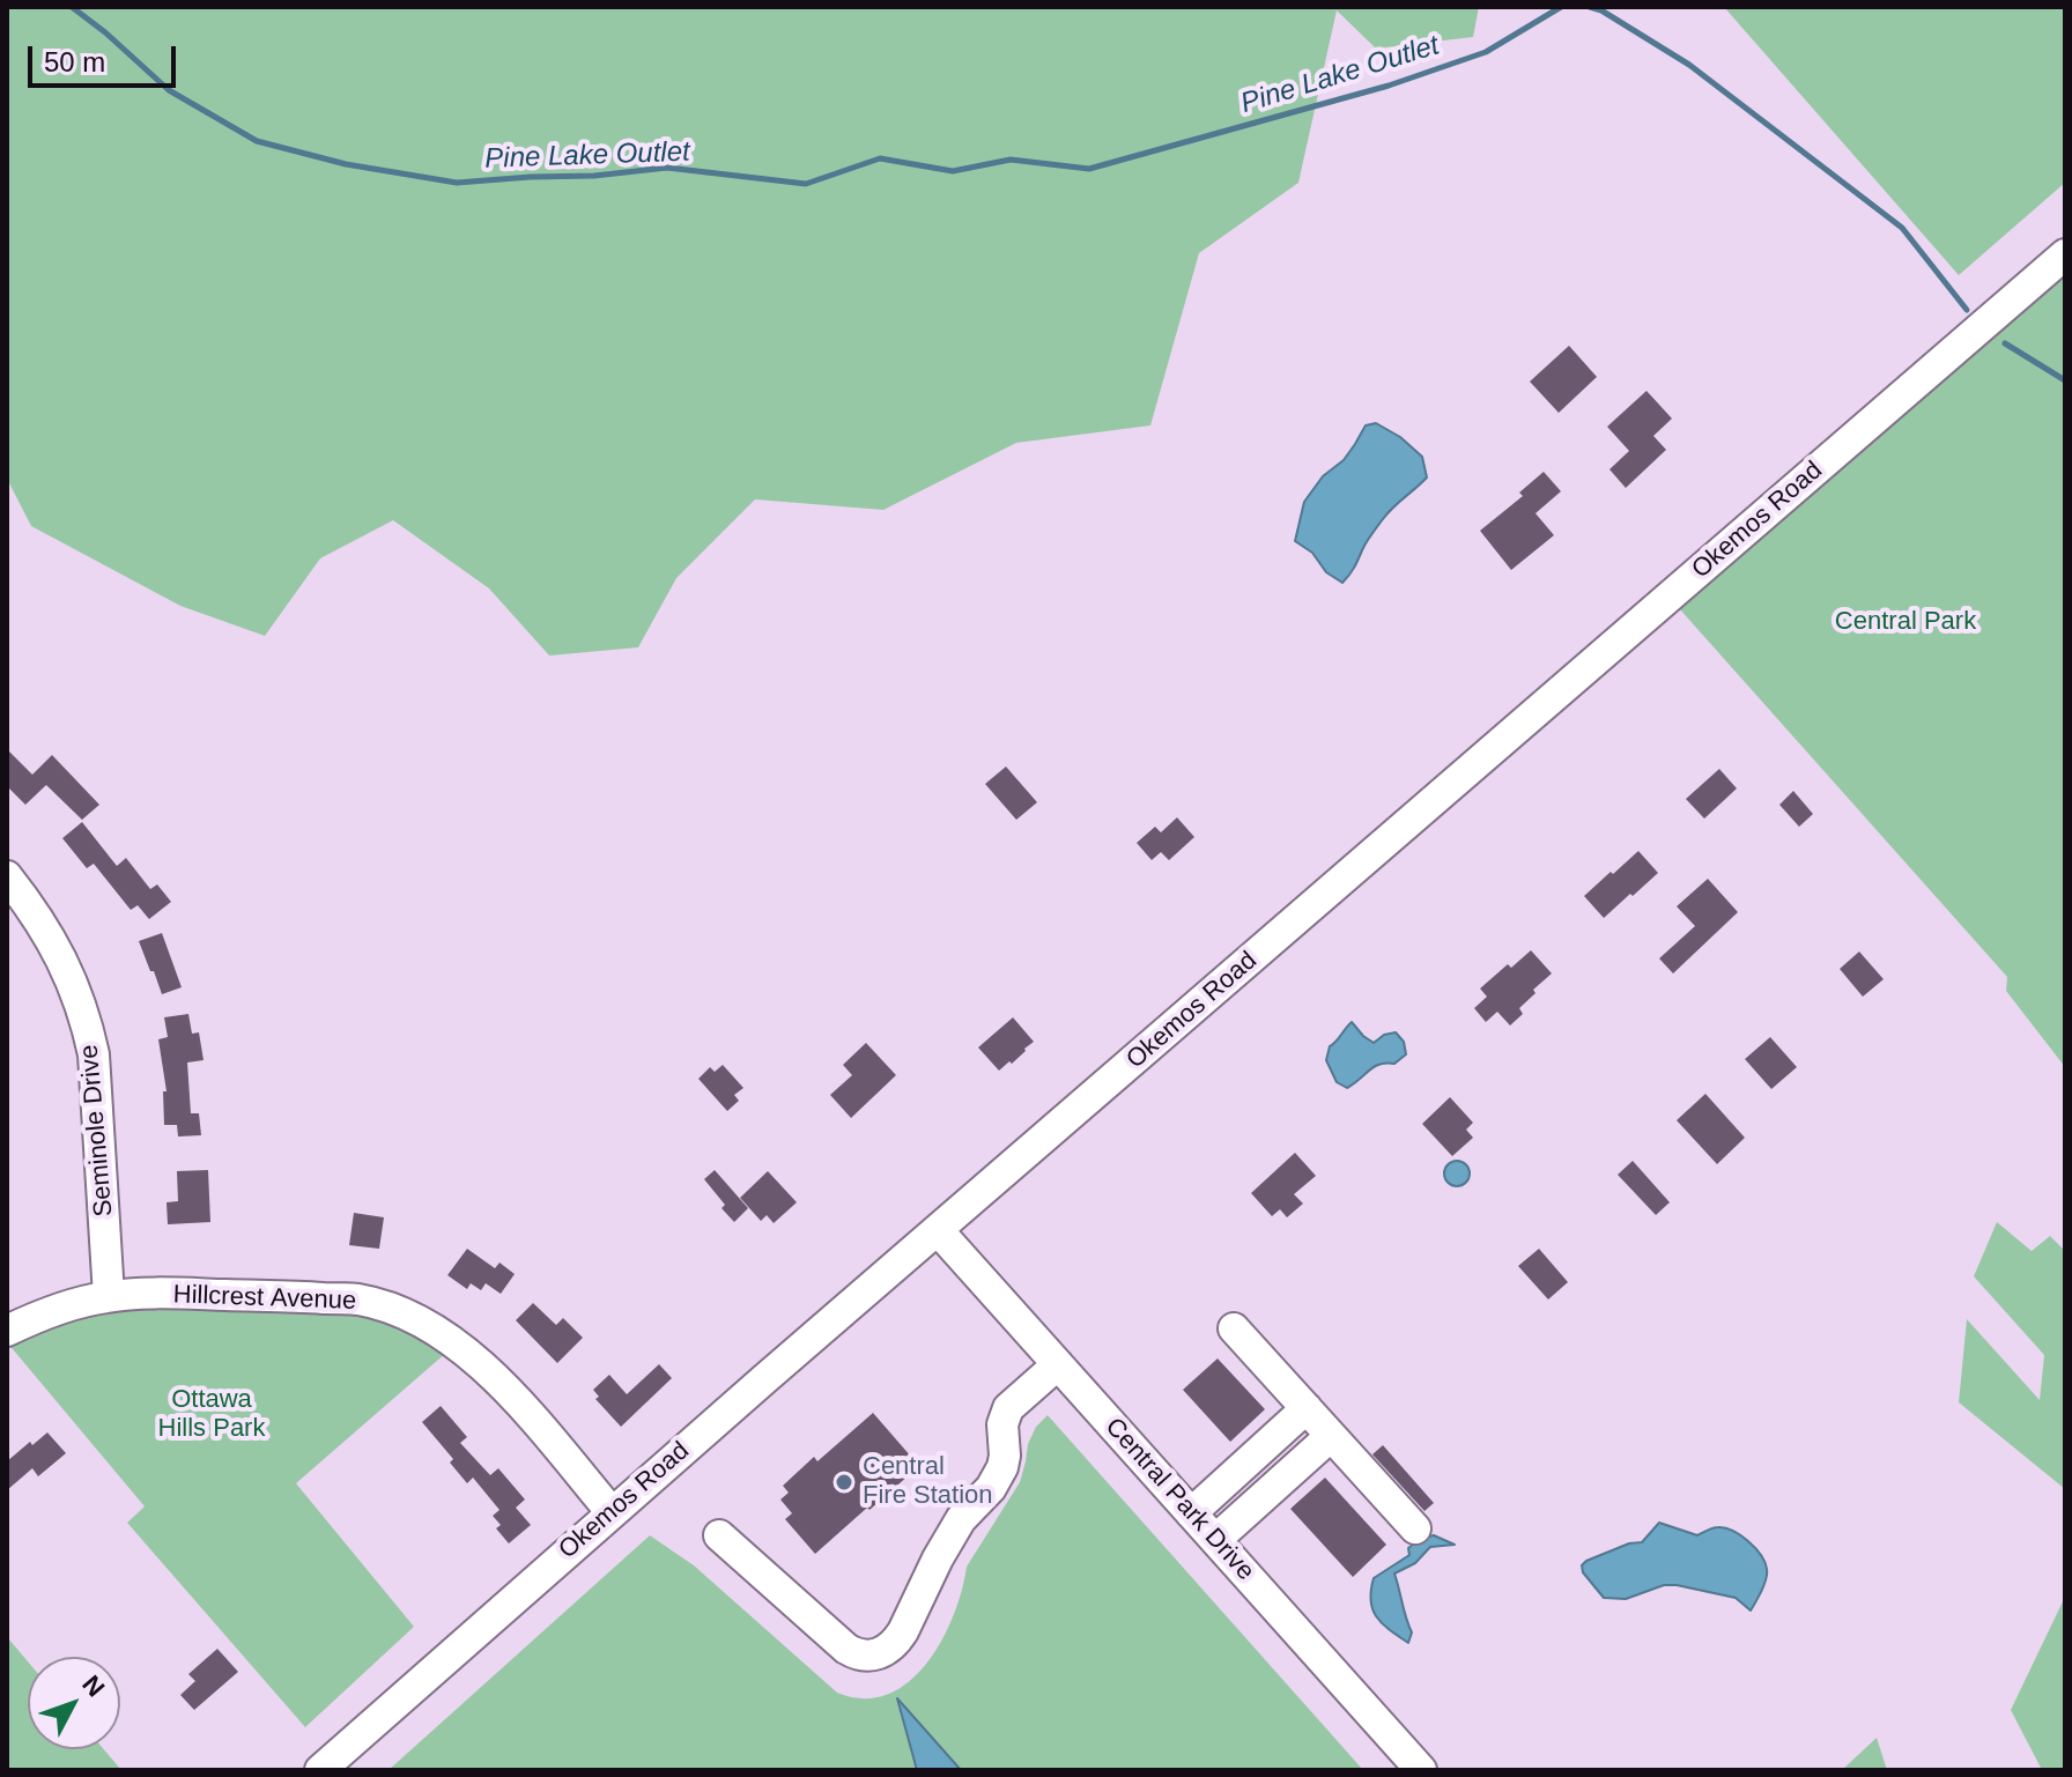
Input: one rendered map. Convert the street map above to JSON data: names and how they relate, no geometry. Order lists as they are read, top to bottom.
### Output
{
  "streets": {
    "street": [
      "Okemos Road",
      "Seminole Drive",
      "Hillcrest Avenue",
      "Central Park Drive"
    ]
  },
  "crossings": [
    ["Okemos Road", "Hillcrest Avenue"],
    ["Okemos Road", "Central Park Drive"],
    ["Seminole Drive", "Hillcrest Avenue"]
  ],
  "water": ["Pine Lake Outlet"],
  "parks": ["Central Park", "Ottawa Hills Park"],
  "places": ["Central Fire Station"],
  "scale_bar": "50 m",
  "north": "top right"
}
